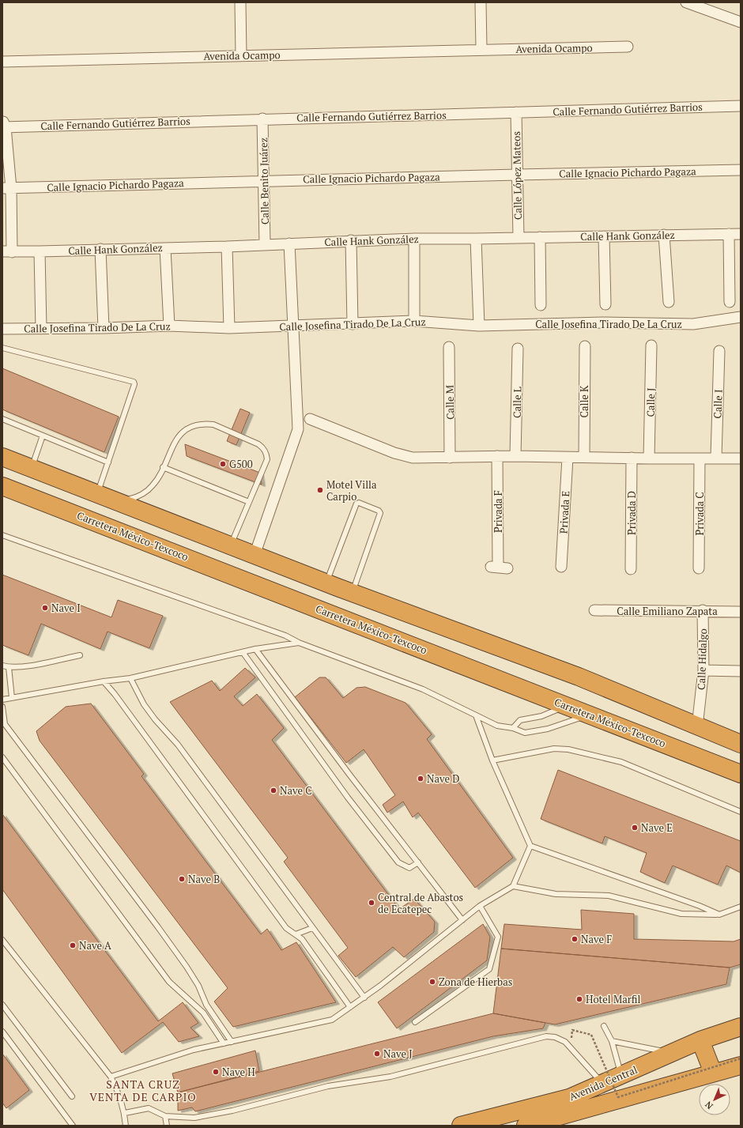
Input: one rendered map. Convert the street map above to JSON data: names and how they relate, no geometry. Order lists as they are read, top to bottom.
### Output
{
  "streets": {
    "highway": ["Carretera México-Texcoco", "Avenida Central"],
    "street": [
      "Avenida Ocampo",
      "Calle Fernando Gutiérrez Barrios",
      "Calle Ignacio Pichardo Pagaza",
      "Calle López Mateos",
      "Calle Benito Juárez",
      "Calle Hank González",
      "Calle Josefina Tirado De La Cruz",
      "Calle K",
      "Calle M",
      "Calle L",
      "Calle J",
      "Calle I",
      "Privada F",
      "Privada E",
      "Privada D",
      "Privada C",
      "Calle Emiliano Zapata",
      "Calle Hidalgo"
    ]
  },
  "crossings": [
    ["Calle Fernando Gutiérrez Barrios", "Calle López Mateos"],
    ["Calle Fernando Gutiérrez Barrios", "Calle Benito Juárez"],
    ["Calle Ignacio Pichardo Pagaza", "Calle López Mateos"],
    ["Calle Ignacio Pichardo Pagaza", "Calle Benito Juárez"],
    ["Calle López Mateos", "Calle Hank González"],
    ["Calle Benito Juárez", "Calle Hank González"],
    ["Calle Emiliano Zapata", "Calle Hidalgo"]
  ],
  "districts": ["SANTA CRUZ VENTA DE CARPIO"],
  "places": [
    "G500",
    "Motel Villa Carpio",
    "Nave I",
    "Nave D",
    "Nave C",
    "Nave E",
    "Nave B",
    "Central de Abastos de Ecatepec",
    "Nave F",
    "Nave A",
    "Zona de Hierbas",
    "Hotel Marfil",
    "Nave J",
    "Nave H"
  ],
  "north": "bottom left"
}
